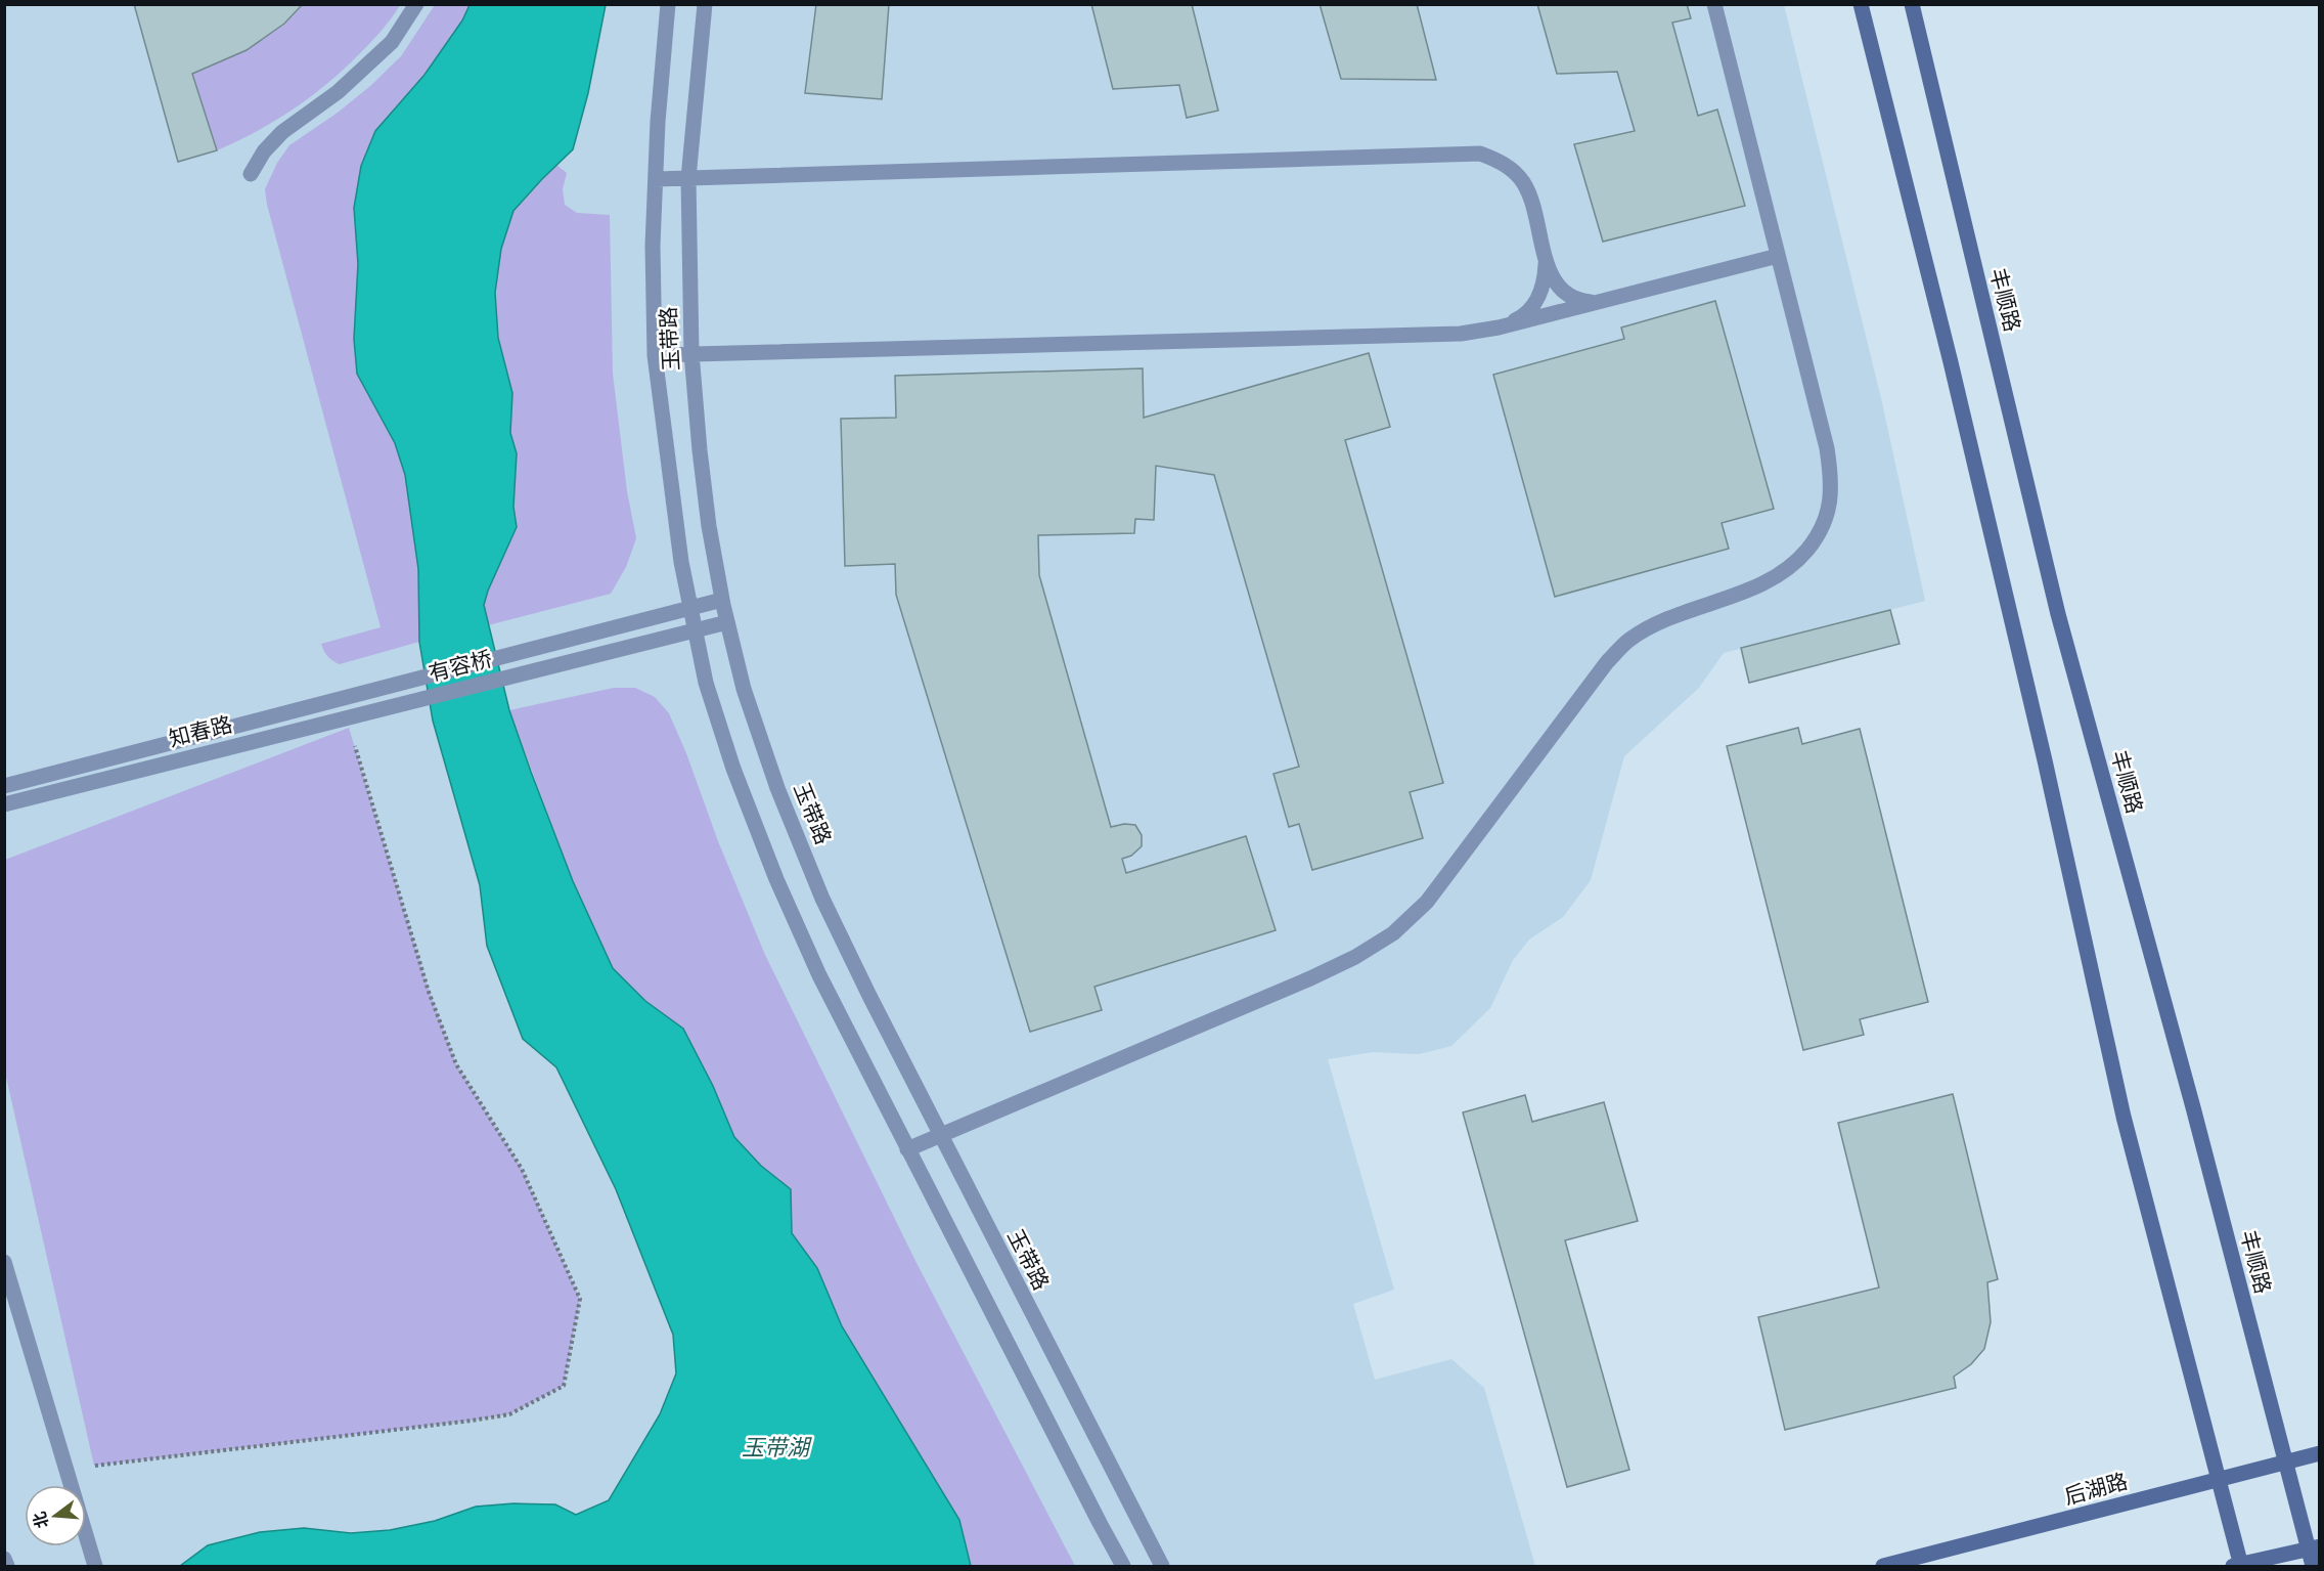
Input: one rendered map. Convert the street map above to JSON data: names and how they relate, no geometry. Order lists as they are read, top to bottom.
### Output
{
  "streets": {
    "main road": ["丰顺路", "后湖路"],
    "street": ["玉带路", "有容桥", "知春路"]
  },
  "crossings": [
    ["丰顺路", "后湖路"],
    ["有容桥", "知春路"]
  ],
  "water": ["玉带湖"],
  "north": "left"
}
